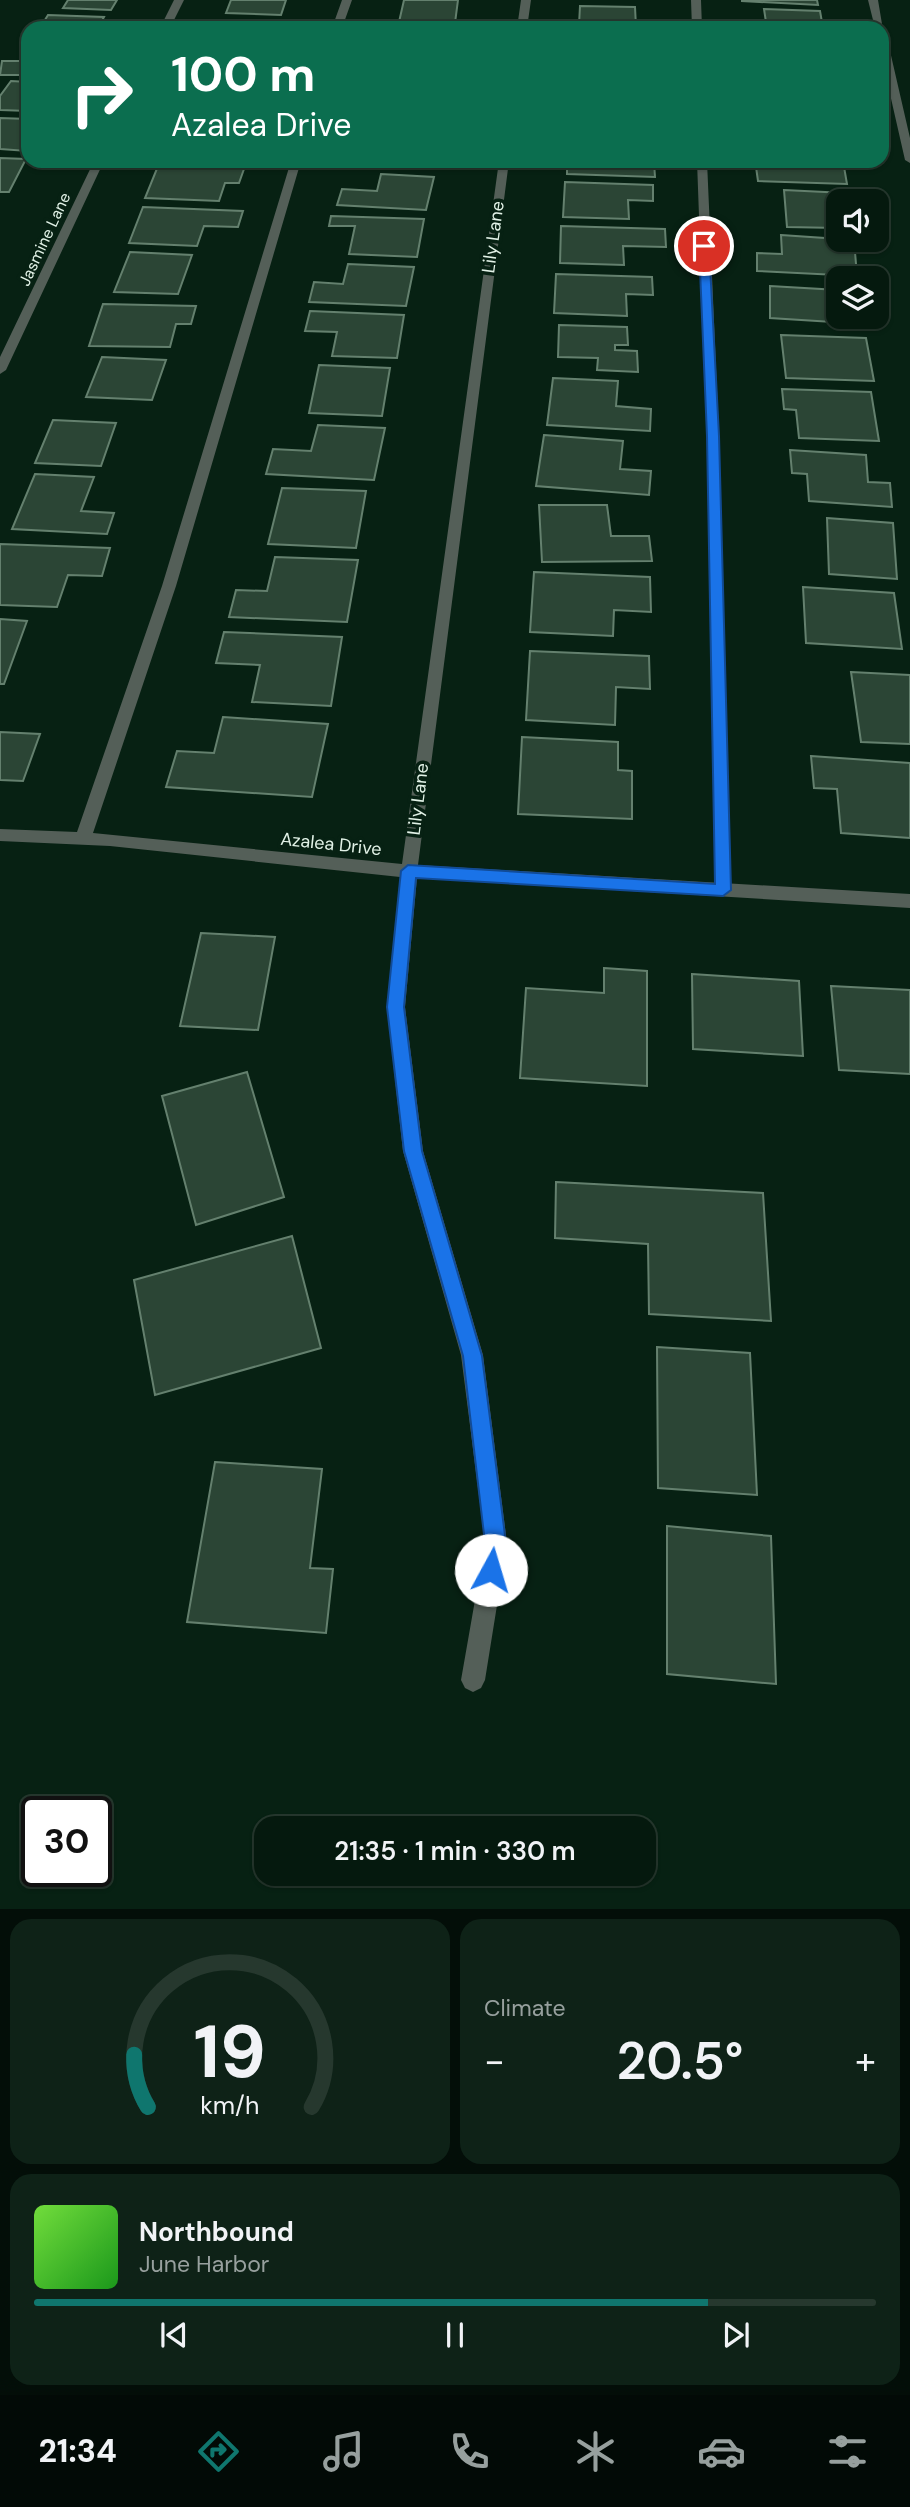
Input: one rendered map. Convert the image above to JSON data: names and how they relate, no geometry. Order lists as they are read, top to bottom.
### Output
{
  "streets": {
    "street": ["Lily Lane", "Jasmine Lane", "Azalea Drive"]
  },
  "crossings": [
    ["Lily Lane", "Azalea Drive"]
  ],
  "page": {
    "turn": ["100 m", "Azalea Drive"],
    "limit": "30",
    "trip": "21:35 · 1 min · 330 m",
    "tile": "Climate",
    "heat": ["−", "20.5°", "+"],
    "song": ["Northbound", "June Harbor"],
    "tabs": "21:34",
    "gauge": ["19", "km/h"]
  }
}
